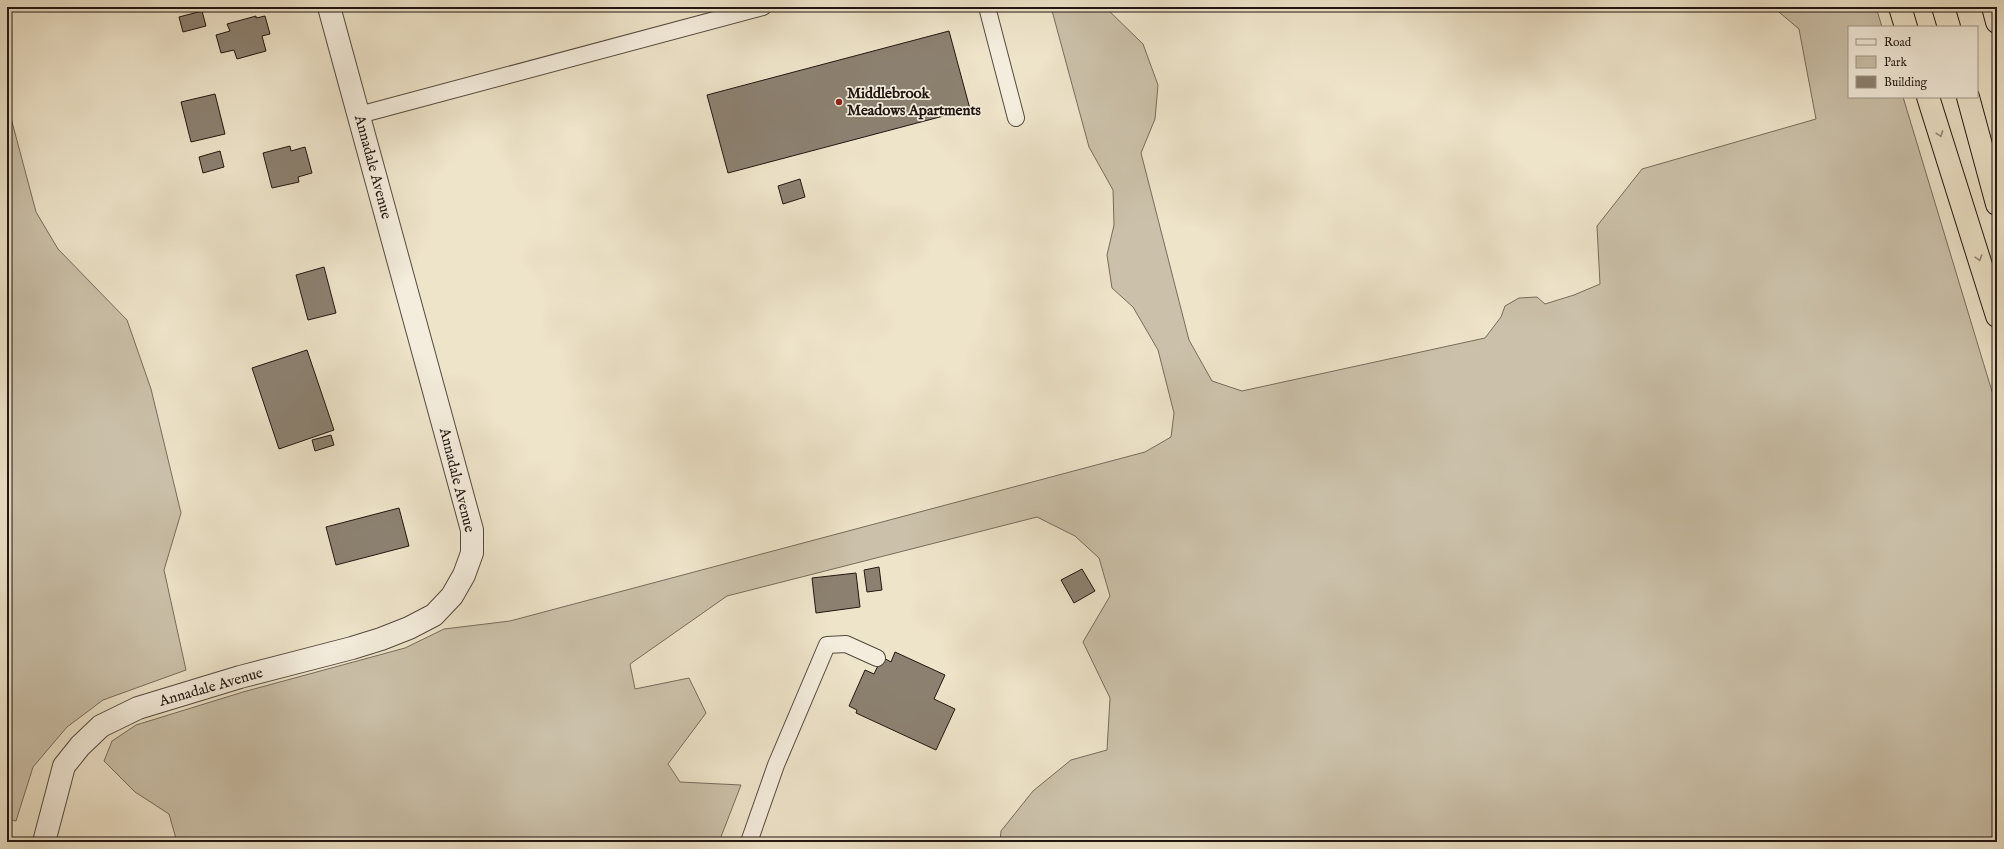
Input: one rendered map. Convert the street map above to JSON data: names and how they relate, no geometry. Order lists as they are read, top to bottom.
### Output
{
  "streets": {
    "street": ["Annadale Avenue"]
  },
  "places": ["Middlebrook Meadows Apartments"],
  "legend": ["Road", "Park", "Building"]
}
